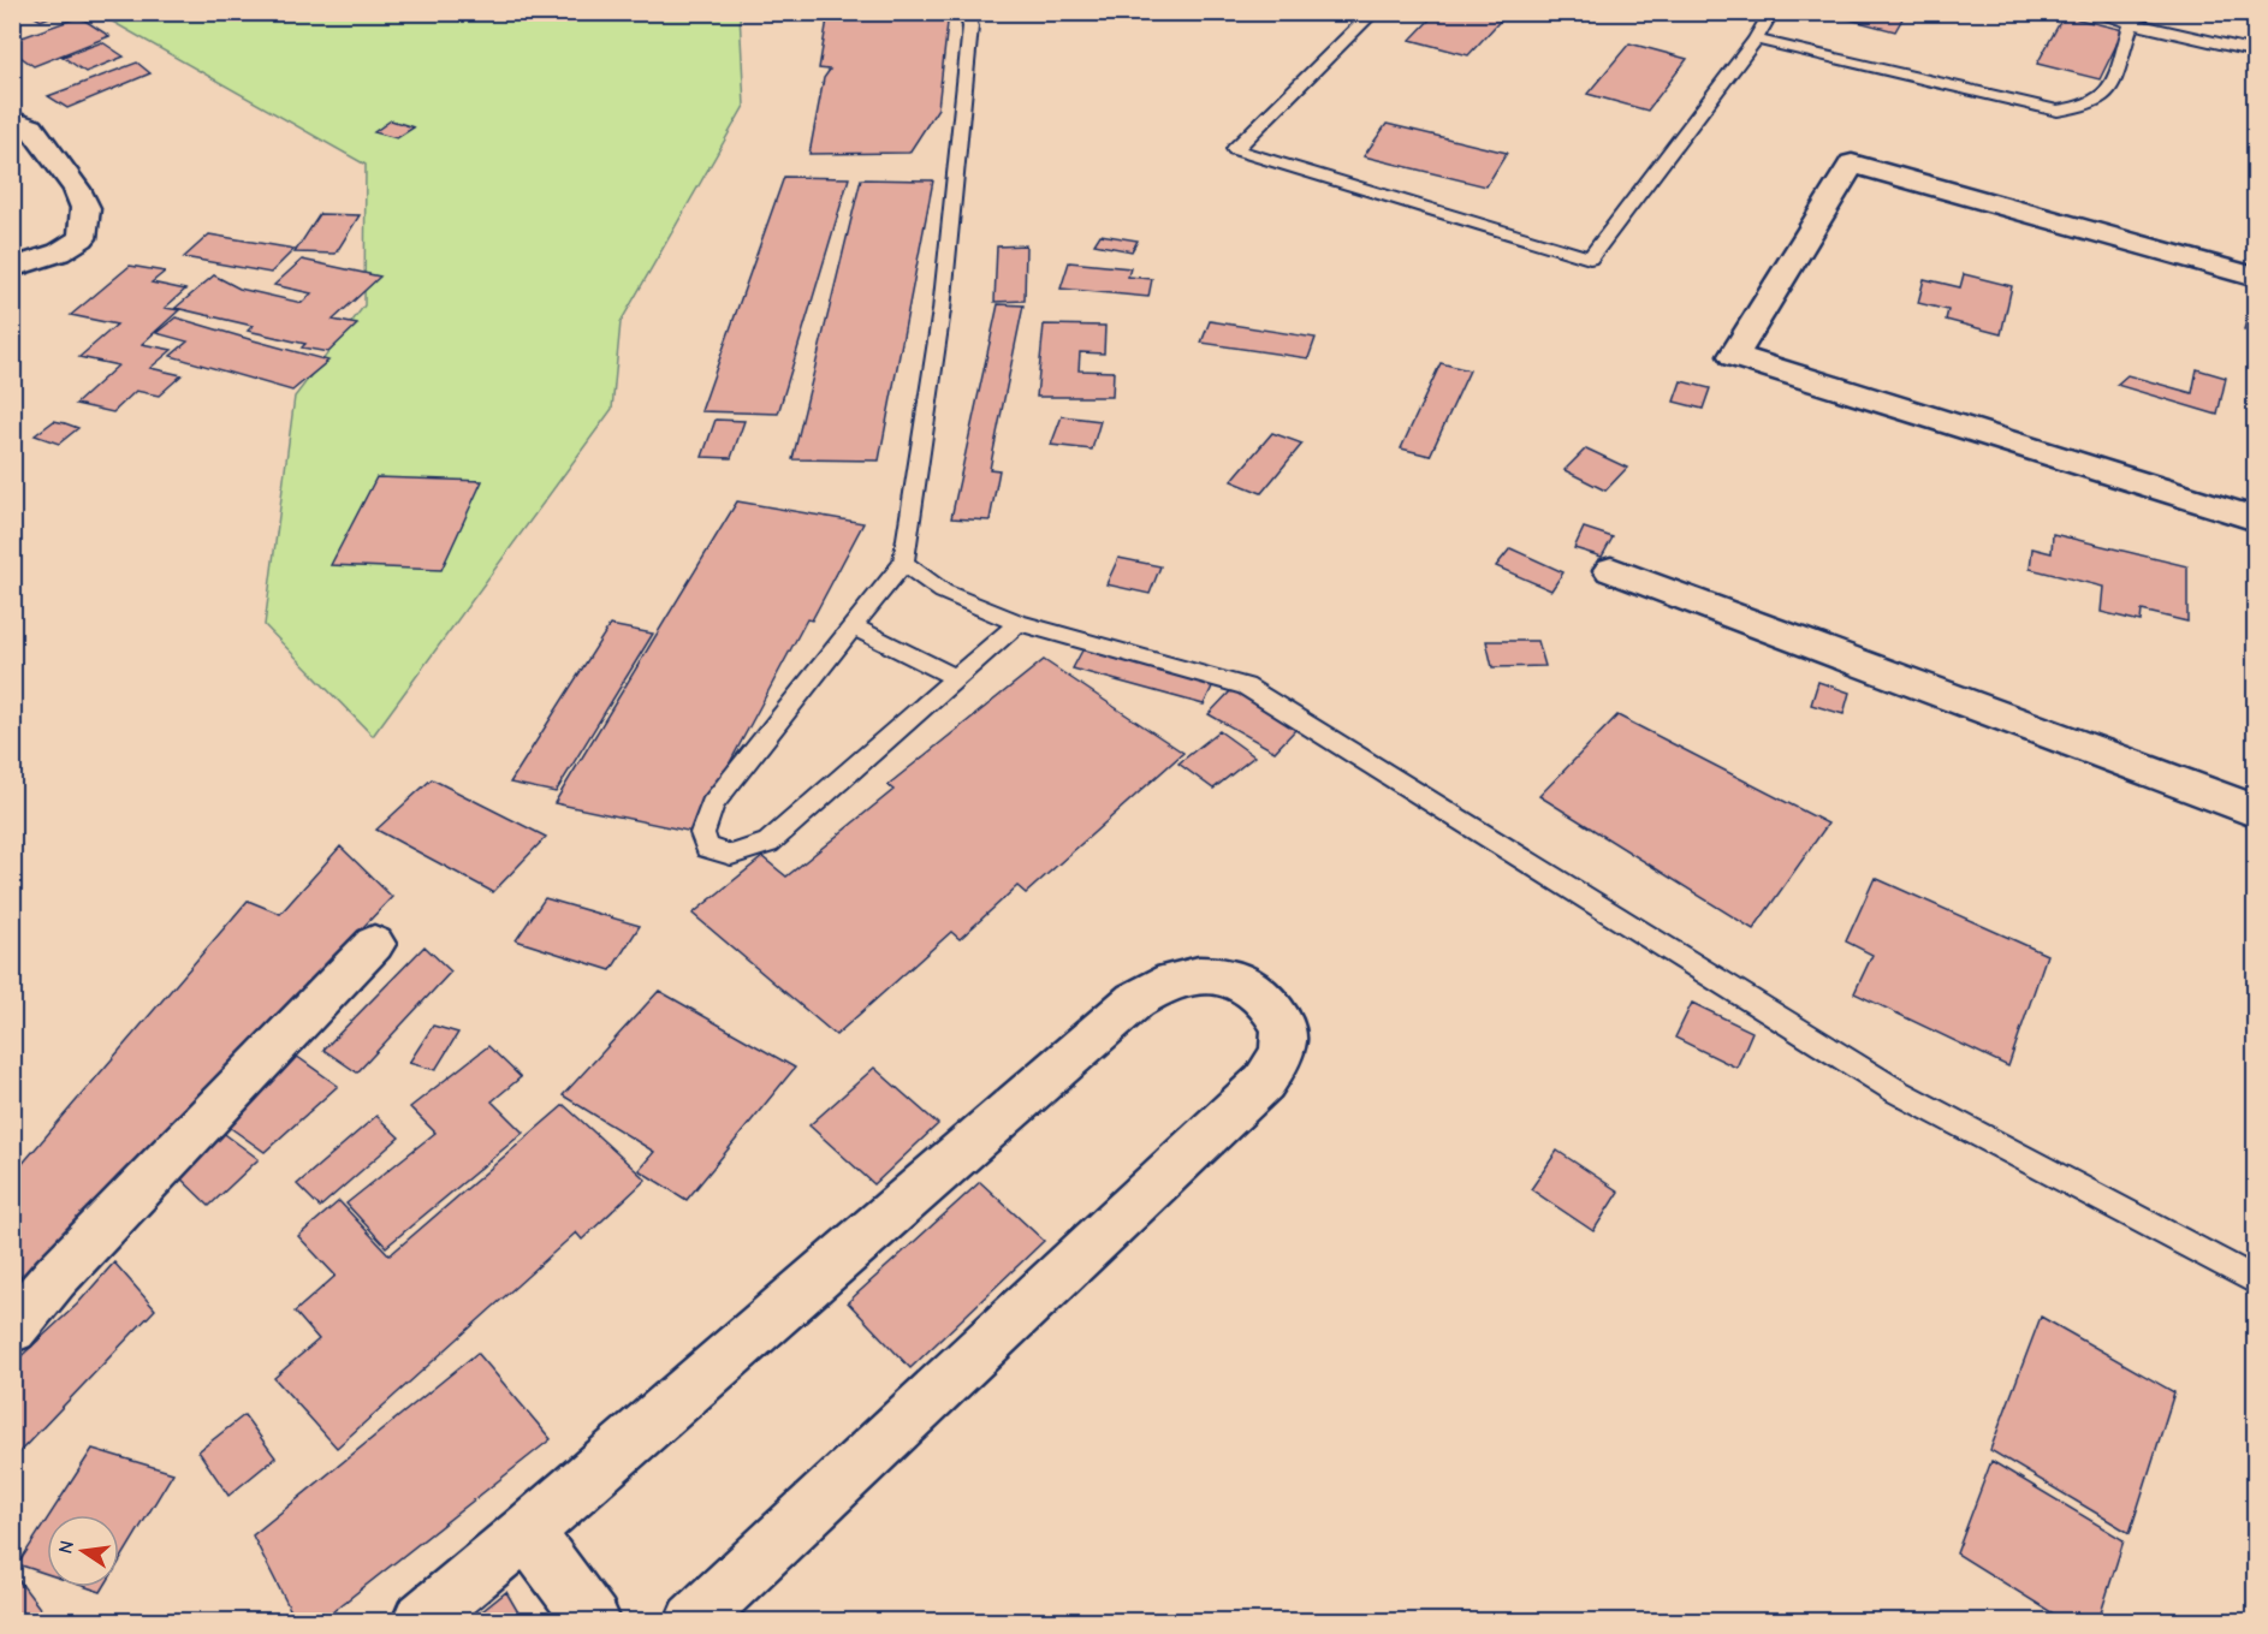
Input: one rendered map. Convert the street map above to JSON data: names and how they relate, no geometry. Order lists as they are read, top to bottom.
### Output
{
  "north": "left"
}
